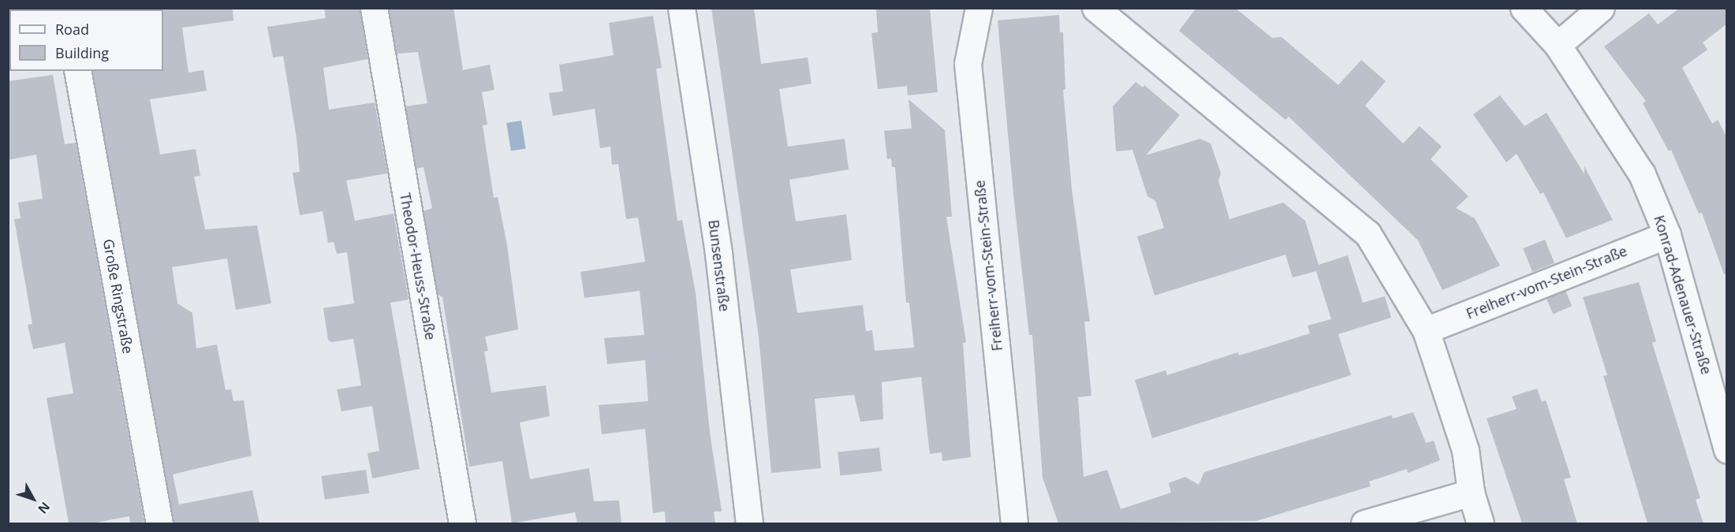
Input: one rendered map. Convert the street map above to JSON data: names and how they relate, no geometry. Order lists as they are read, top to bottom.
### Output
{
  "streets": {
    "street": [
      "Bunsenstraße",
      "Freiherr-vom-Stein-Straße",
      "Theodor-Heuss-Straße",
      "Konrad-Adenauer-Straße",
      "Große Ringstraße"
    ]
  },
  "crossings": [
    ["Freiherr-vom-Stein-Straße", "Konrad-Adenauer-Straße"]
  ],
  "legend": ["Road", "Building"],
  "north": "bottom right"
}
